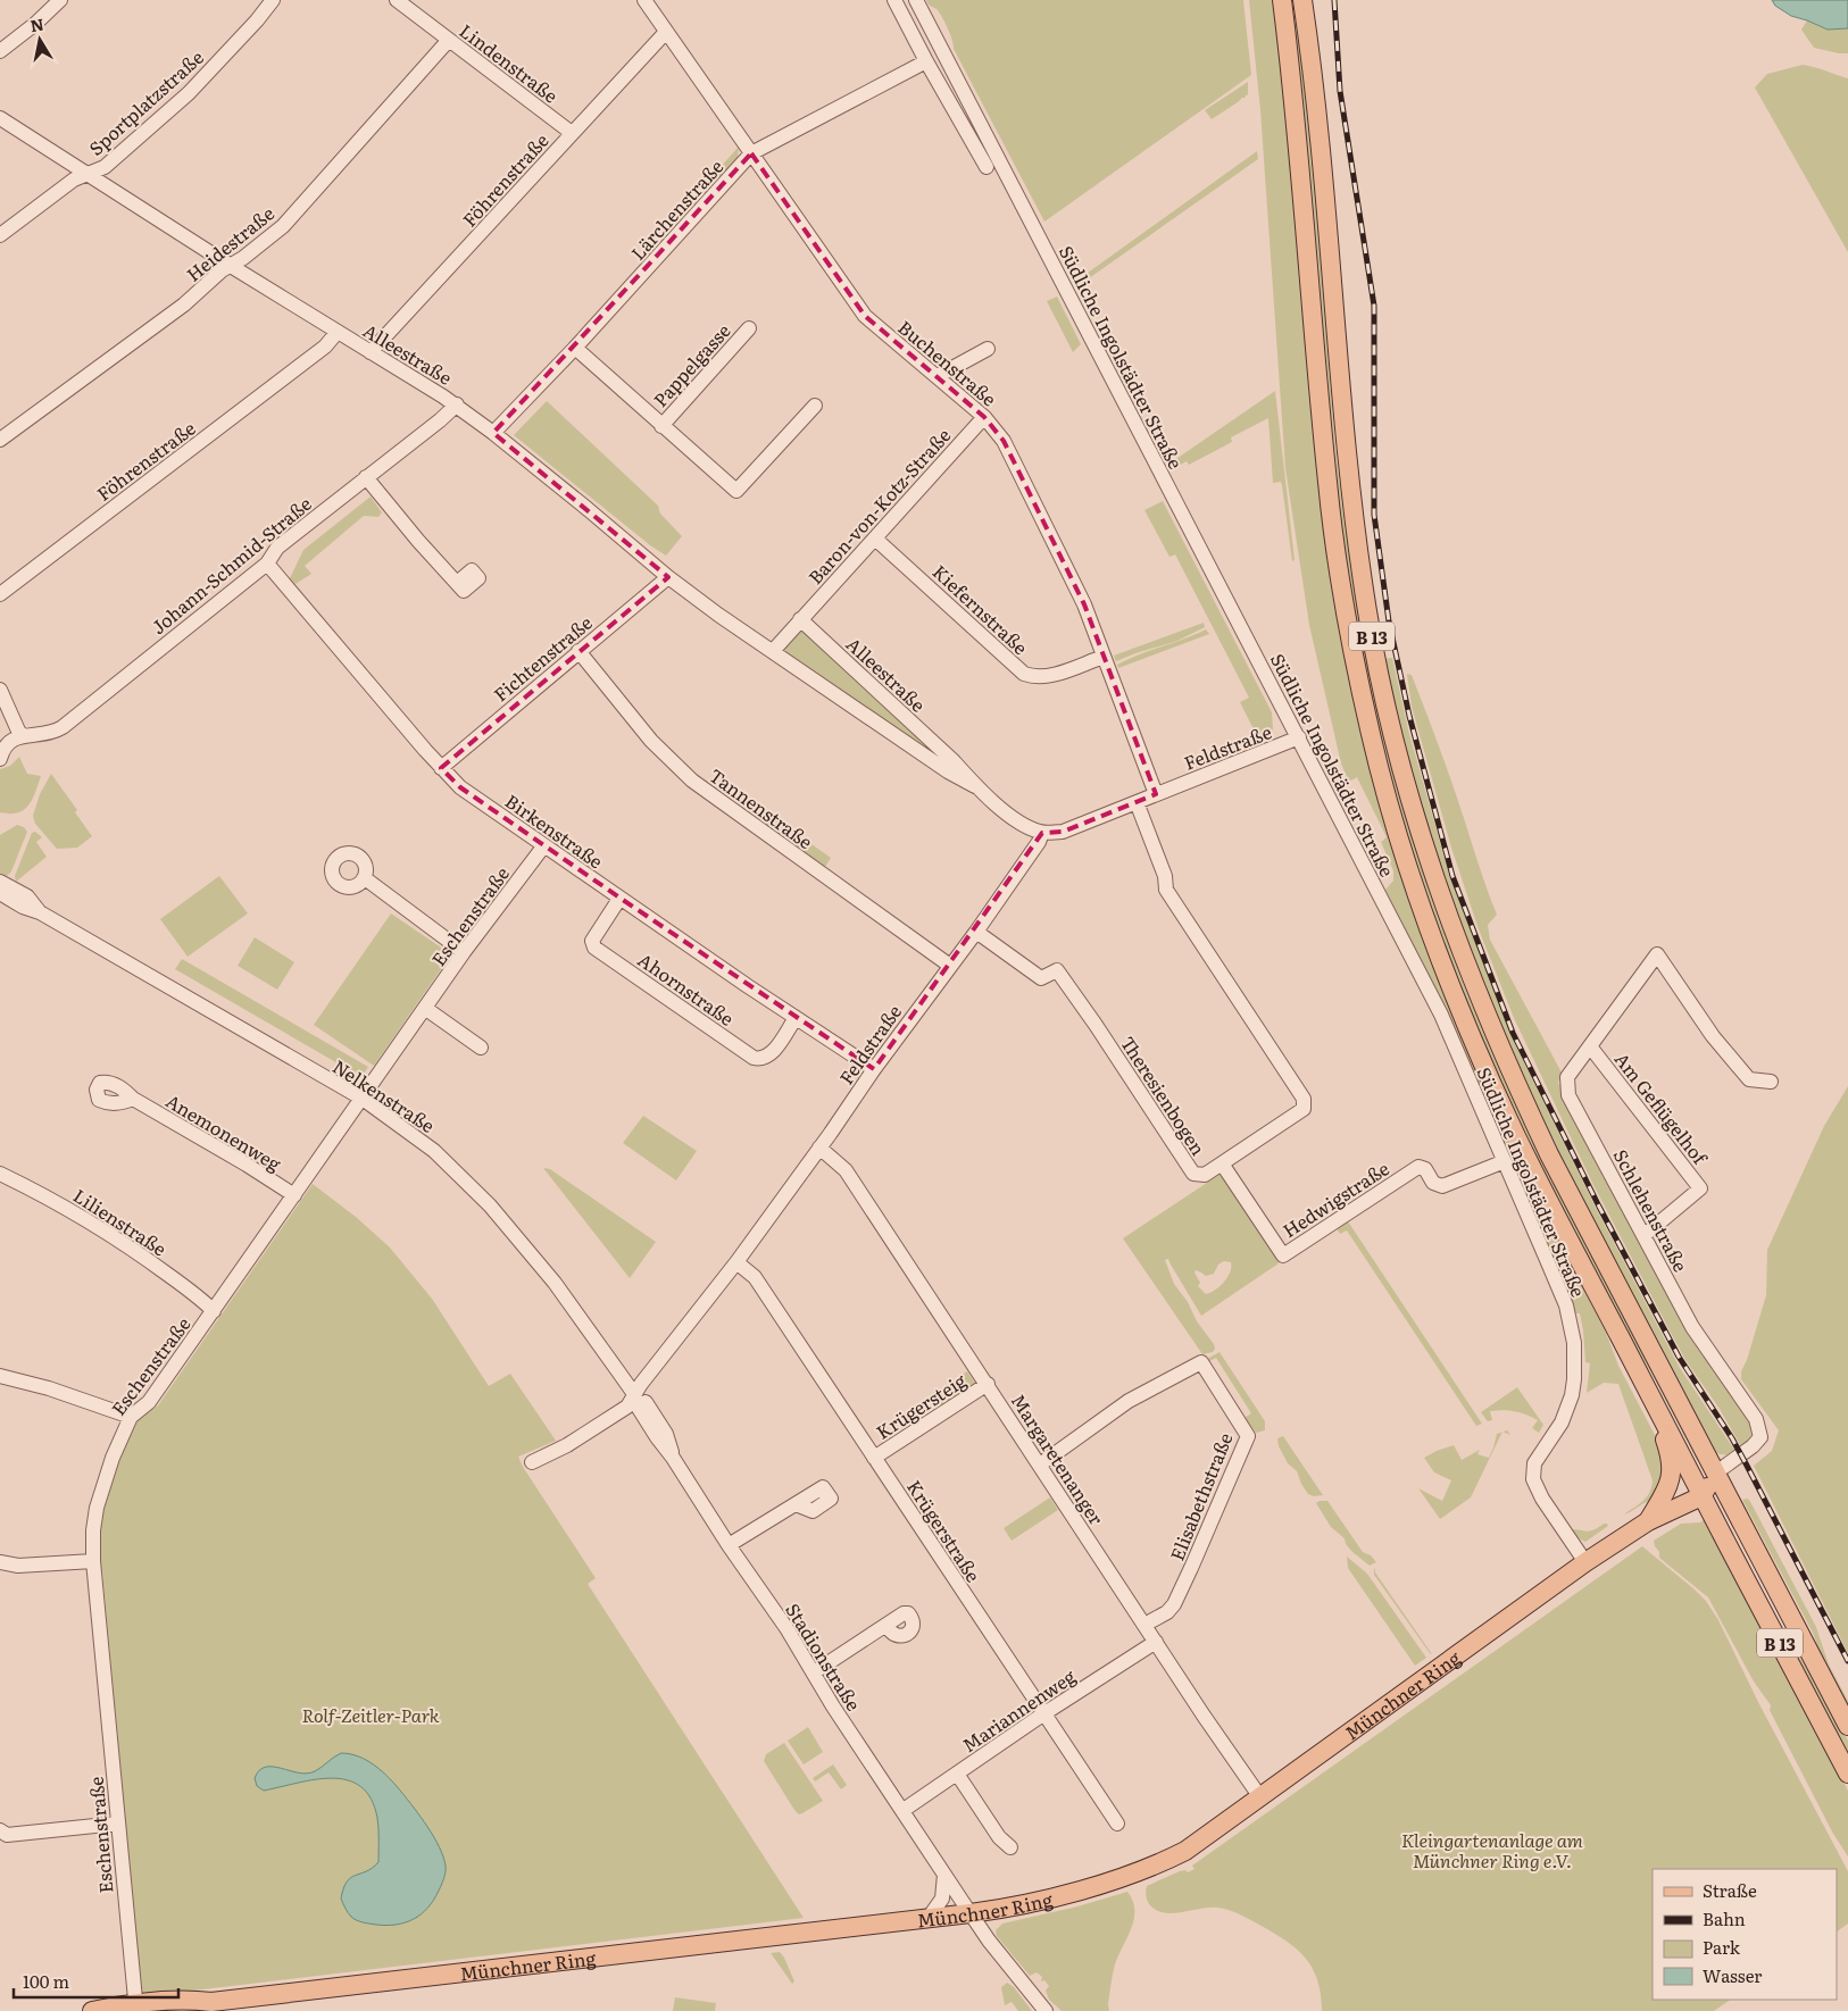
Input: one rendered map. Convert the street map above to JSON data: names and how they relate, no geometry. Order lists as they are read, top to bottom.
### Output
{
  "streets": {
    "main road": ["B 13", "Münchner Ring"],
    "street": [
      "Lindenstraße",
      "Sportplatzstraße",
      "Föhrenstraße",
      "Lärchenstraße",
      "Heidestraße",
      "Alleestraße",
      "Südliche Ingolstädter Straße",
      "Buchenstraße",
      "Pappelgasse",
      "Baron-von-Kotz-Straße",
      "Johann-Schmid-Straße",
      "Kiefernstraße",
      "Fichtenstraße",
      "Feldstraße",
      "Tannenstraße",
      "Birkenstraße",
      "Eschenstraße",
      "Ahornstraße",
      "Nelkenstraße",
      "Theresienbogen",
      "Am Geflügelhof",
      "Anemonenweg",
      "Hedwigstraße",
      "Schlehenstraße",
      "Lilienstraße",
      "Krügersteig",
      "Margaretenanger",
      "Elisabethstraße",
      "Krügerstraße",
      "Stadionstraße",
      "Mariannenweg"
    ]
  },
  "crossings": [
    ["Lindenstraße", "Föhrenstraße"],
    ["Lindenstraße", "Heidestraße"],
    ["Sportplatzstraße", "Alleestraße"],
    ["Föhrenstraße", "Alleestraße"],
    ["Föhrenstraße", "Buchenstraße"],
    ["Lärchenstraße", "Alleestraße"],
    ["Lärchenstraße", "Buchenstraße"],
    ["Lärchenstraße", "Pappelgasse"],
    ["Heidestraße", "Alleestraße"],
    ["Alleestraße", "Baron-von-Kotz-Straße"],
    ["Alleestraße", "Johann-Schmid-Straße"],
    ["Alleestraße", "Fichtenstraße"],
    ["Alleestraße", "Feldstraße"],
    ["Südliche Ingolstädter Straße", "Feldstraße"],
    ["Südliche Ingolstädter Straße", "Hedwigstraße"],
    ["Südliche Ingolstädter Straße", "Münchner Ring"],
    ["Buchenstraße", "Baron-von-Kotz-Straße"],
    ["Buchenstraße", "Kiefernstraße"],
    ["Buchenstraße", "Feldstraße"],
    ["Baron-von-Kotz-Straße", "Kiefernstraße"],
    ["Johann-Schmid-Straße", "Birkenstraße"],
    ["B 13", "Schlehenstraße"],
    ["B 13", "Münchner Ring"],
    ["Fichtenstraße", "Tannenstraße"],
    ["Fichtenstraße", "Birkenstraße"],
    ["Feldstraße", "Tannenstraße"],
    ["Feldstraße", "Birkenstraße"],
    ["Feldstraße", "Nelkenstraße"],
    ["Feldstraße", "Theresienbogen"],
    ["Feldstraße", "Margaretenanger"],
    ["Feldstraße", "Krügerstraße"],
    ["Feldstraße", "Stadionstraße"],
    ["Birkenstraße", "Eschenstraße"],
    ["Birkenstraße", "Ahornstraße"],
    ["Eschenstraße", "Nelkenstraße"],
    ["Eschenstraße", "Anemonenweg"],
    ["Eschenstraße", "Lilienstraße"],
    ["Eschenstraße", "Münchner Ring"],
    ["Nelkenstraße", "Stadionstraße"],
    ["Theresienbogen", "Hedwigstraße"],
    ["Am Geflügelhof", "Schlehenstraße"],
    ["Krügersteig", "Margaretenanger"],
    ["Krügersteig", "Krügerstraße"],
    ["Margaretenanger", "Elisabethstraße"],
    ["Margaretenanger", "Münchner Ring"],
    ["Margaretenanger", "Mariannenweg"],
    ["Krügerstraße", "Mariannenweg"],
    ["Stadionstraße", "Münchner Ring"],
    ["Stadionstraße", "Mariannenweg"]
  ],
  "parks": ["Rolf-Zeitler-Park", "Kleingartenanlage am Münchner Ring e.V."],
  "legend": [
    "Straße",
    "Bahn",
    "Park",
    "Wasser"
  ],
  "scale_bar": "100 m",
  "north": "top"
}
